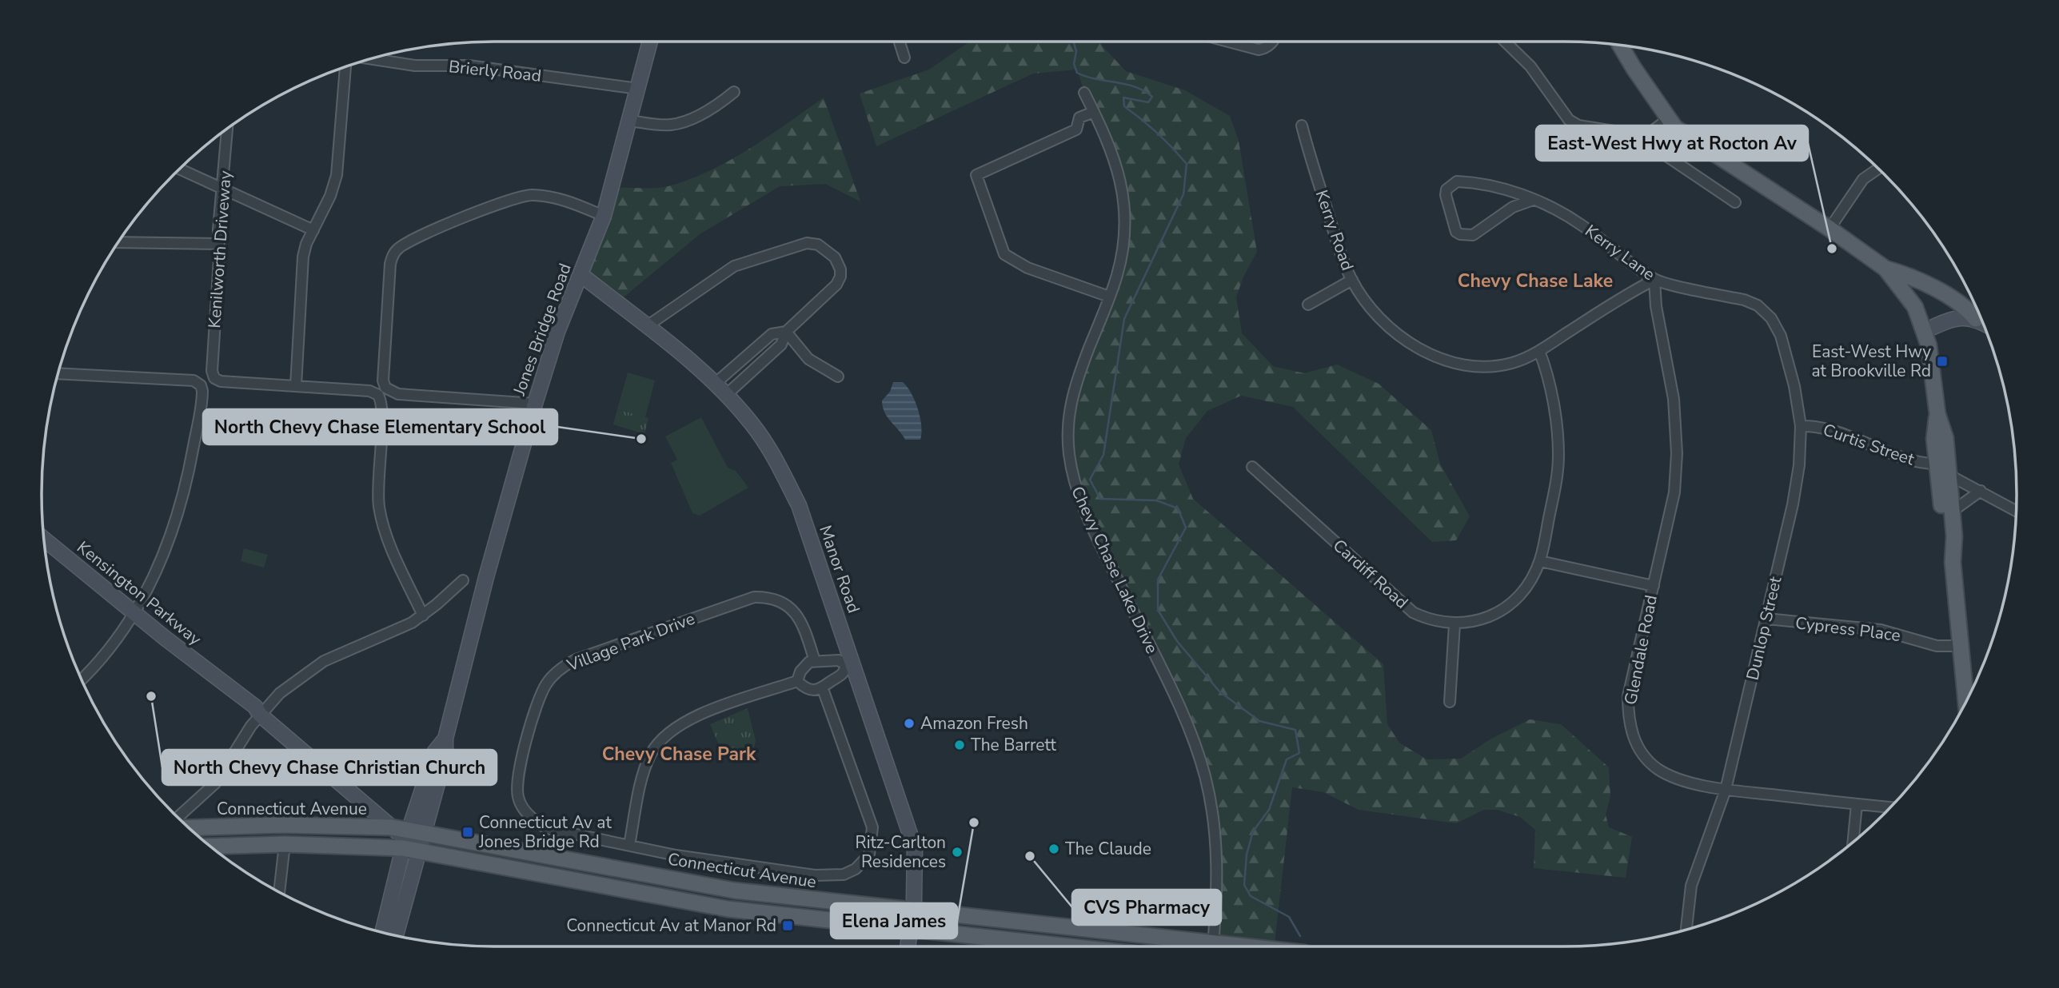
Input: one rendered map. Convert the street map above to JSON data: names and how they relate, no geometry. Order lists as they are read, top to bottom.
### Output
{
  "streets": {
    "main road": ["Connecticut Avenue"],
    "street": [
      "Brierly Road",
      "Kerry Road",
      "Kenilworth Driveway",
      "Kerry Lane",
      "Jones Bridge Road",
      "Curtis Street",
      "Manor Road",
      "Chevy Chase Lake Drive",
      "Cardiff Road",
      "Kensington Parkway",
      "Dunlop Street",
      "Cypress Place",
      "Village Park Drive",
      "Glendale Road"
    ]
  },
  "crossings": [
    ["Brierly Road", "Jones Bridge Road"],
    ["Kerry Road", "Kerry Lane"],
    ["Kerry Road", "Cardiff Road"],
    ["Kerry Road", "Glendale Road"],
    ["Kerry Lane", "Dunlop Street"],
    ["Kerry Lane", "Glendale Road"],
    ["Jones Bridge Road", "Manor Road"],
    ["Jones Bridge Road", "Connecticut Avenue"],
    ["Curtis Street", "Dunlop Street"],
    ["Manor Road", "Connecticut Avenue"],
    ["Kensington Parkway", "Connecticut Avenue"],
    ["Dunlop Street", "Cypress Place"],
    ["Dunlop Street", "Glendale Road"]
  ],
  "districts": ["Chevy Chase Lake", "Chevy Chase Park"],
  "places": {
    "other": [
      "East-West Hwy at Rocton Av",
      "North Chevy Chase Elementary School",
      "North Chevy Chase Christian Church",
      "Amazon Fresh",
      "The Barrett",
      "Elena James",
      "The Claude",
      "Ritz-Carlton Residences",
      "CVS Pharmacy"
    ],
    "transit": ["East-West Hwy at Brookville Rd", "Connecticut Av at Jones Bridge Rd", "Connecticut Av at Manor Rd"]
  }
}
